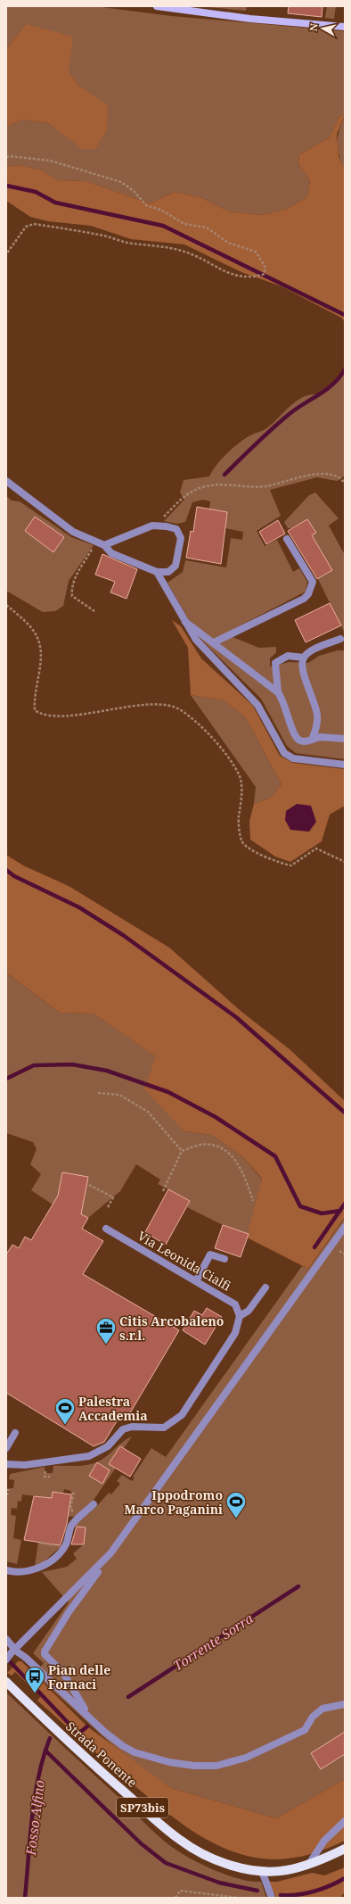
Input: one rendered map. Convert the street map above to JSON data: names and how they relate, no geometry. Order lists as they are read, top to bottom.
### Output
{
  "streets": {
    "main road": ["Strada Ponente", "SP73bis"],
    "street": ["Via Leonida Cialfi"]
  },
  "water": ["Torrente Sorra", "Fosso Alfino"],
  "places": {
    "office": ["Citis Arcobaleno s.r.l."],
    "sports": ["Palestra Accademia", "Ippodromo Marco Paganini"],
    "bus stop": ["Pian delle Fornaci"]
  },
  "north": "left"
}
